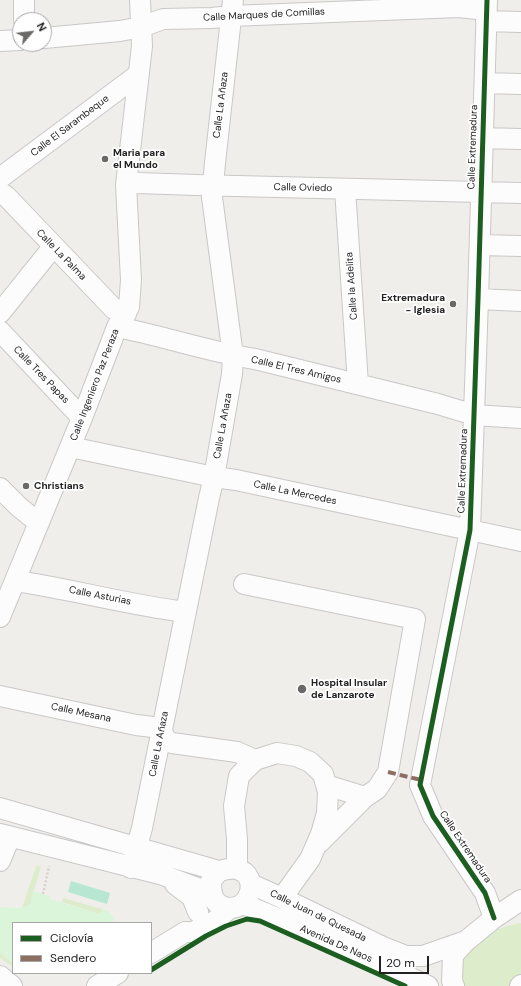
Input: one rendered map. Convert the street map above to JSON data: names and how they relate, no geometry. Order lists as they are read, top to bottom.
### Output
{
  "streets": {
    "street": [
      "Calle Marques de Comillas",
      "Calle La Añaza",
      "Calle El Sarambeque",
      "Calle Extremadura",
      "Calle Oviedo",
      "Calle La Palma",
      "Calle la Adelita",
      "Calle El Tres Amigos",
      "Calle Tres Papas",
      "Calle Ingeniero Paz Peraza",
      "Calle La Mercedes",
      "Calle Asturias",
      "Calle Mesana",
      "Calle Juan de Quesada",
      "Avenida De Naos"
    ]
  },
  "crossings": [
    ["Calle Marques de Comillas", "Calle La Añaza"],
    ["Calle Marques de Comillas", "Calle Extremadura"],
    ["Calle Marques de Comillas", "Calle Ingeniero Paz Peraza"],
    ["Calle La Añaza", "Calle Oviedo"],
    ["Calle La Añaza", "Calle El Tres Amigos"],
    ["Calle La Añaza", "Calle La Mercedes"],
    ["Calle La Añaza", "Calle Asturias"],
    ["Calle La Añaza", "Calle Mesana"],
    ["Calle El Sarambeque", "Calle Ingeniero Paz Peraza"],
    ["Calle Extremadura", "Calle Oviedo"],
    ["Calle Extremadura", "Calle El Tres Amigos"],
    ["Calle Extremadura", "Calle La Mercedes"],
    ["Calle Extremadura", "Calle Juan de Quesada"],
    ["Calle Oviedo", "Calle la Adelita"],
    ["Calle Oviedo", "Calle Ingeniero Paz Peraza"],
    ["Calle La Palma", "Calle El Tres Amigos"],
    ["Calle La Palma", "Calle Ingeniero Paz Peraza"],
    ["Calle la Adelita", "Calle El Tres Amigos"],
    ["Calle El Tres Amigos", "Calle Ingeniero Paz Peraza"],
    ["Calle Tres Papas", "Calle Ingeniero Paz Peraza"],
    ["Calle Ingeniero Paz Peraza", "Calle La Mercedes"],
    ["Calle Ingeniero Paz Peraza", "Calle Asturias"],
    ["Calle Juan de Quesada", "Avenida De Naos"]
  ],
  "places": [
    "Maria para el Mundo",
    "Extremadura - Iglesia",
    "Christians",
    "Hospital Insular de Lanzarote"
  ],
  "legend": ["Ciclovía", "Sendero"],
  "scale_bar": "20 m",
  "north": "top right"
}
